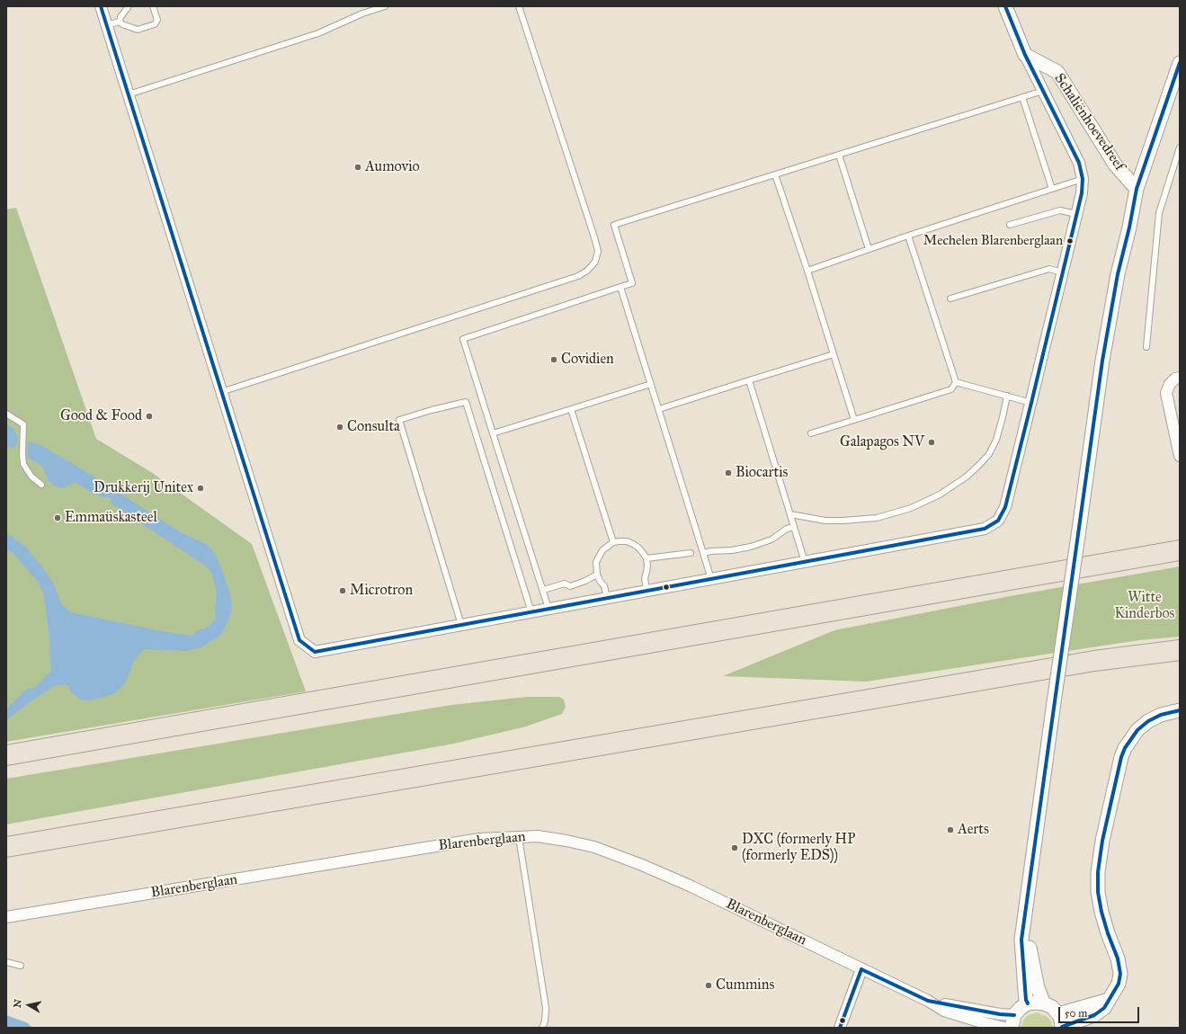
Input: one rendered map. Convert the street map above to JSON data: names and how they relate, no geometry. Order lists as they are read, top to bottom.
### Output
{
  "streets": {
    "street": ["Schaliënhoevedreef", "Blarenberglaan"]
  },
  "parks": ["Witte Kinderbos"],
  "places": [
    "Aumovio",
    "Mechelen Blarenberglaan",
    "Covidien",
    "Good & Food",
    "Consulta",
    "Galapagos NV",
    "Biocartis",
    "Drukkerij Unitex",
    "Emmaüskasteel",
    "Microtron",
    "Aerts",
    "DXC (formerly HP (formerly EDS))",
    "Cummins"
  ],
  "scale_bar": "50 m",
  "north": "left"
}
